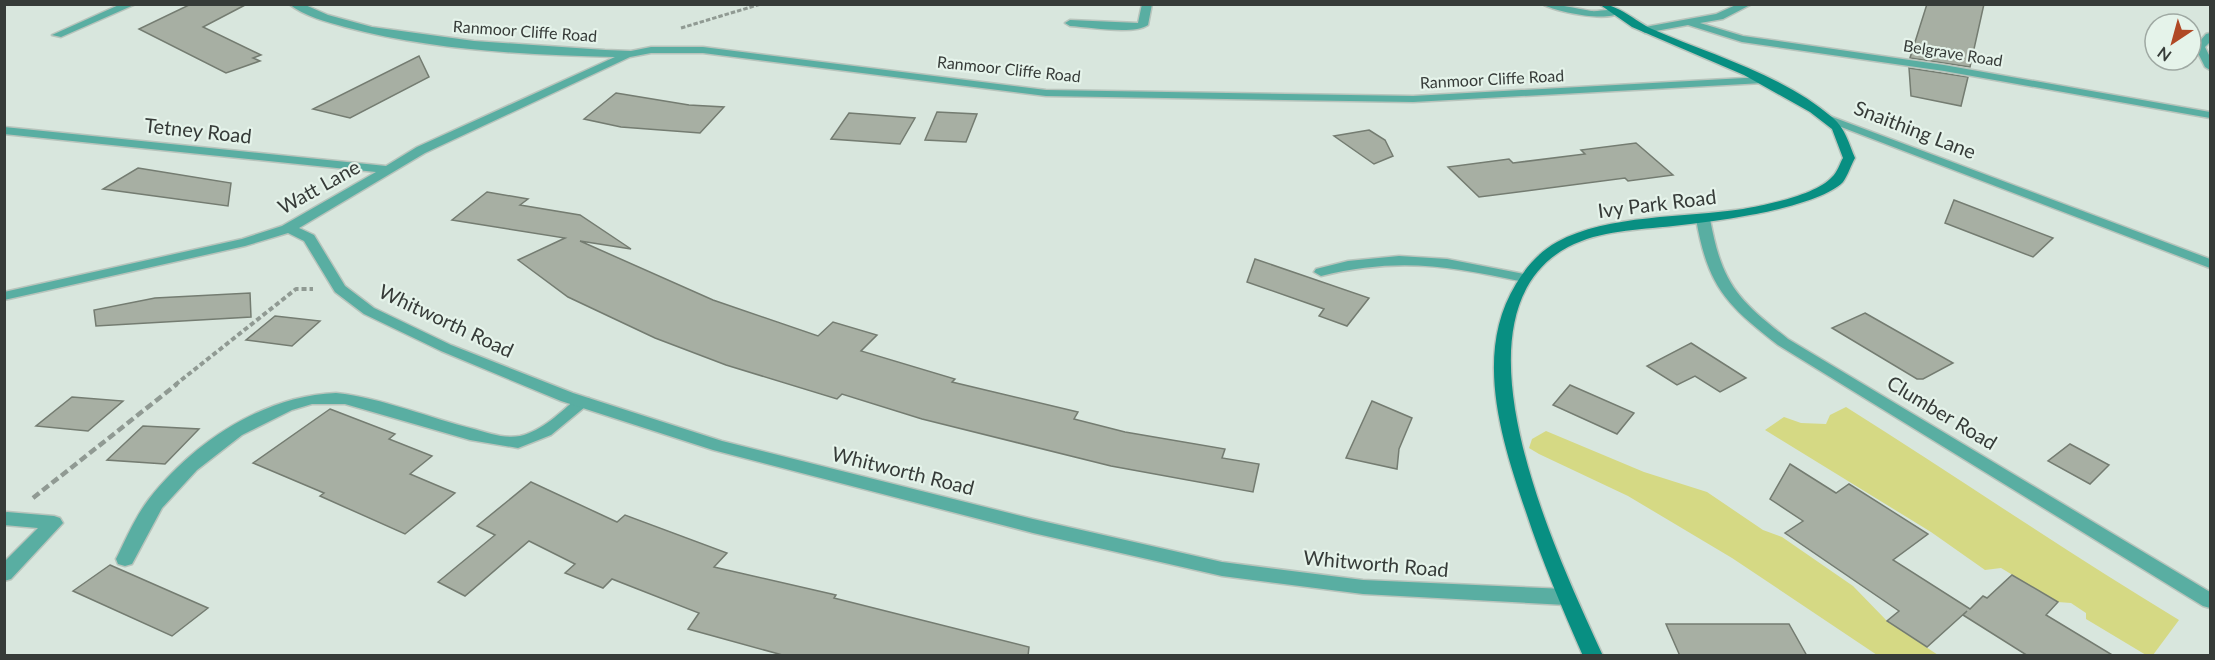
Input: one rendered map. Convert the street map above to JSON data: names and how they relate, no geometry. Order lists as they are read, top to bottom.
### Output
{
  "streets": {
    "street": [
      "Ranmoor Cliffe Road",
      "Belgrave Road",
      "Snaithing Lane",
      "Tetney Road",
      "Watt Lane",
      "Ivy Park Road",
      "Whitworth Road",
      "Clumber Road"
    ]
  },
  "crossings": [
    ["Ranmoor Cliffe Road", "Snaithing Lane"],
    ["Ranmoor Cliffe Road", "Watt Lane"],
    ["Snaithing Lane", "Ivy Park Road"],
    ["Tetney Road", "Watt Lane"],
    ["Watt Lane", "Whitworth Road"],
    ["Ivy Park Road", "Whitworth Road"],
    ["Ivy Park Road", "Clumber Road"]
  ],
  "north": "bottom left"
}
